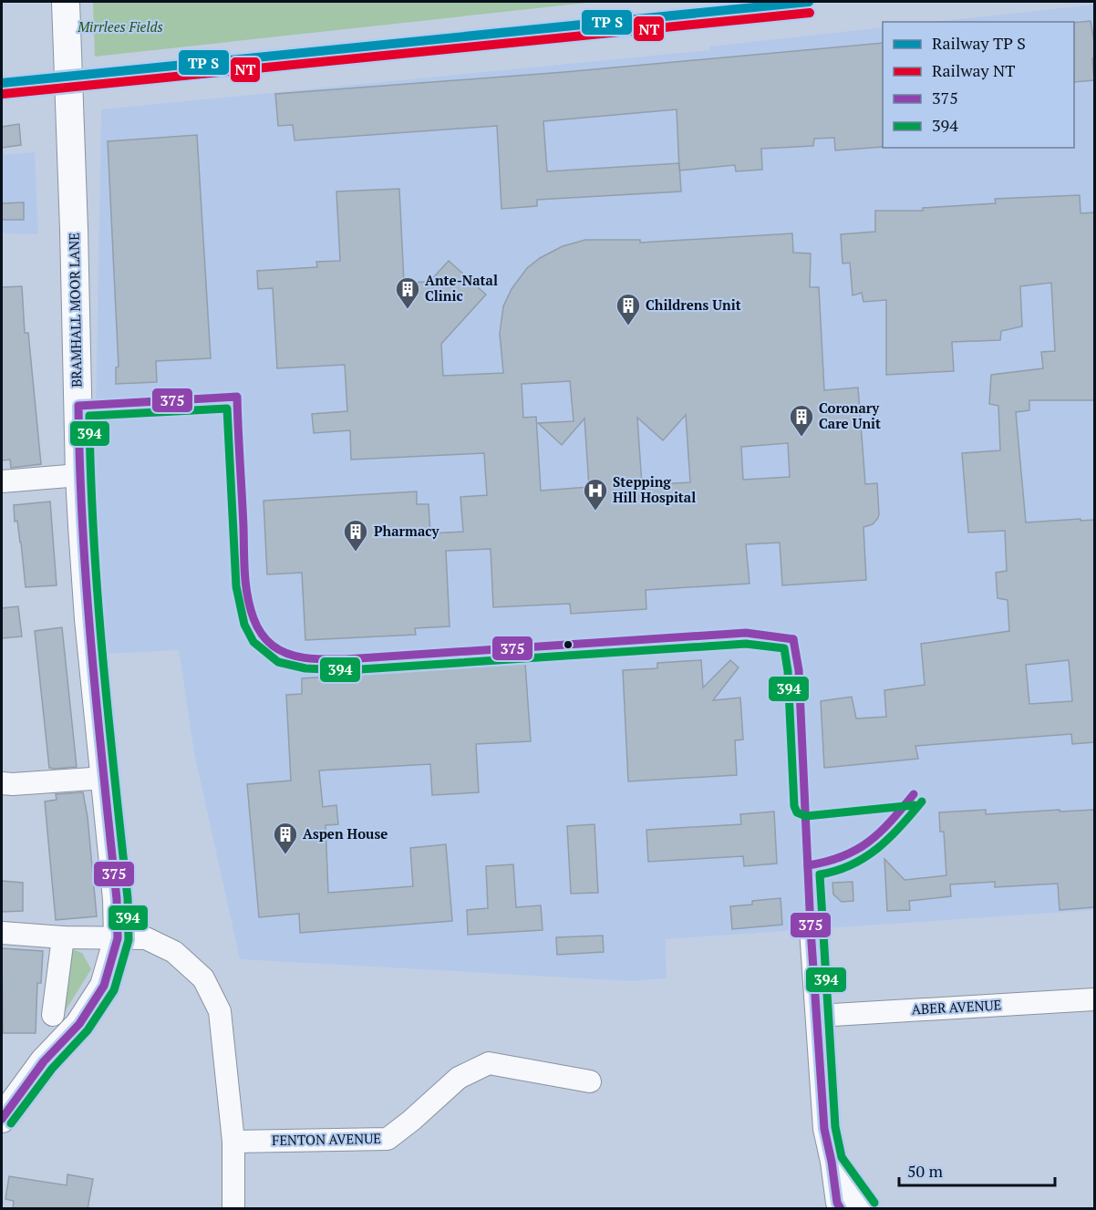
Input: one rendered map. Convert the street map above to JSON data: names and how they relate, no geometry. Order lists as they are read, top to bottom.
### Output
{
  "streets": {
    "street": ["BRAMHALL MOOR LANE", "ABER AVENUE", "FENTON AVENUE"]
  },
  "parks": ["Mirrlees Fields"],
  "places": {
    "building": [
      "Ante-Natal Clinic",
      "Childrens Unit",
      "Coronary Care Unit",
      "Pharmacy",
      "Aspen House"
    ],
    "hospital": ["Stepping Hill Hospital"]
  },
  "lines": ["rail line NT", "transit line 375", "transit line 394"],
  "legend": [
    "Railway TP S",
    "Railway NT",
    "375",
    "394"
  ],
  "scale_bar": "50 m"
}
